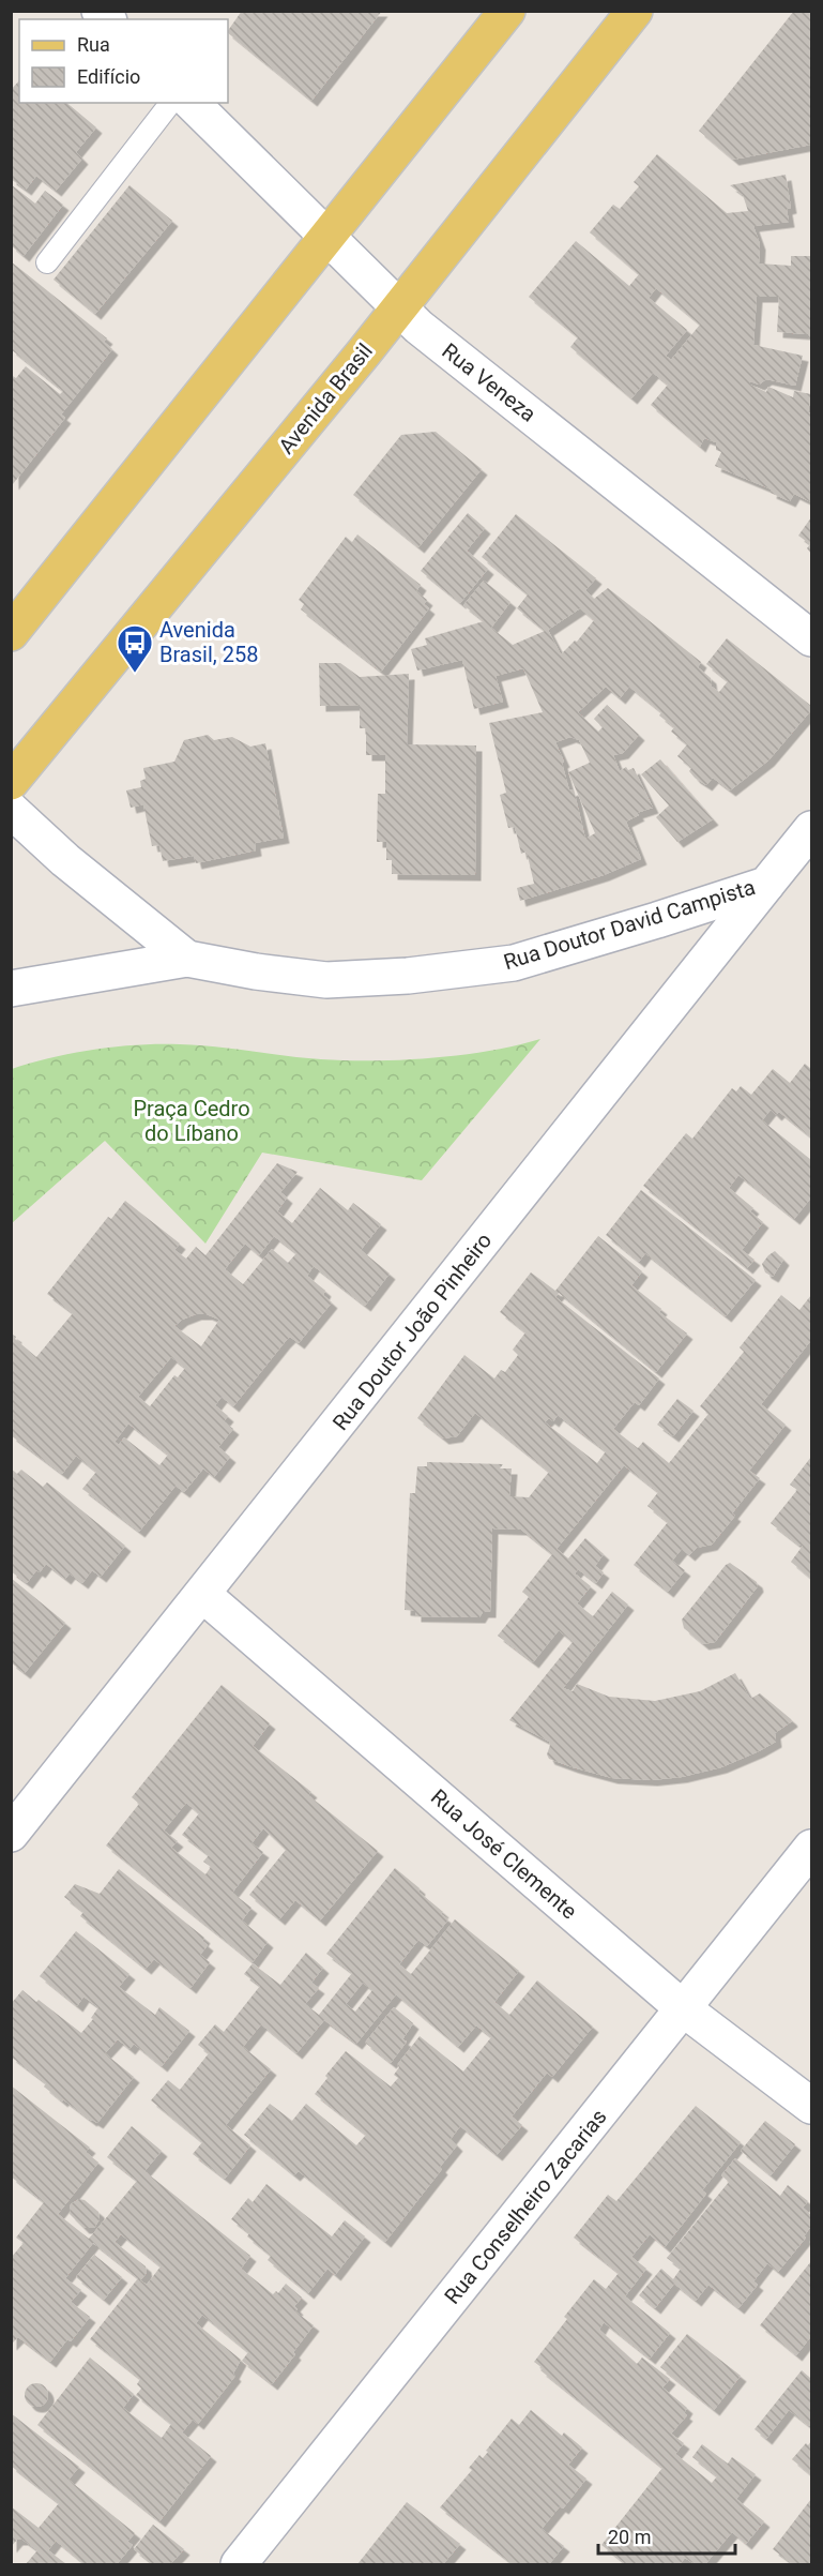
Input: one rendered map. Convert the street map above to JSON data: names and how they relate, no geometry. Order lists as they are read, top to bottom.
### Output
{
  "streets": {
    "main road": ["Avenida Brasil"],
    "street": [
      "Rua Veneza",
      "Rua Doutor David Campista",
      "Rua Doutor João Pinheiro",
      "Rua José Clemente",
      "Rua Conselheiro Zacarias"
    ]
  },
  "crossings": [
    ["Rua Veneza", "Avenida Brasil"],
    ["Rua Doutor David Campista", "Rua Doutor João Pinheiro"],
    ["Rua Doutor João Pinheiro", "Rua José Clemente"],
    ["Rua José Clemente", "Rua Conselheiro Zacarias"]
  ],
  "parks": ["Praça Cedro do Líbano"],
  "places": {
    "bus stop": ["Avenida Brasil, 258"]
  },
  "legend": ["Rua", "Edifício"],
  "scale_bar": "20 m"
}
